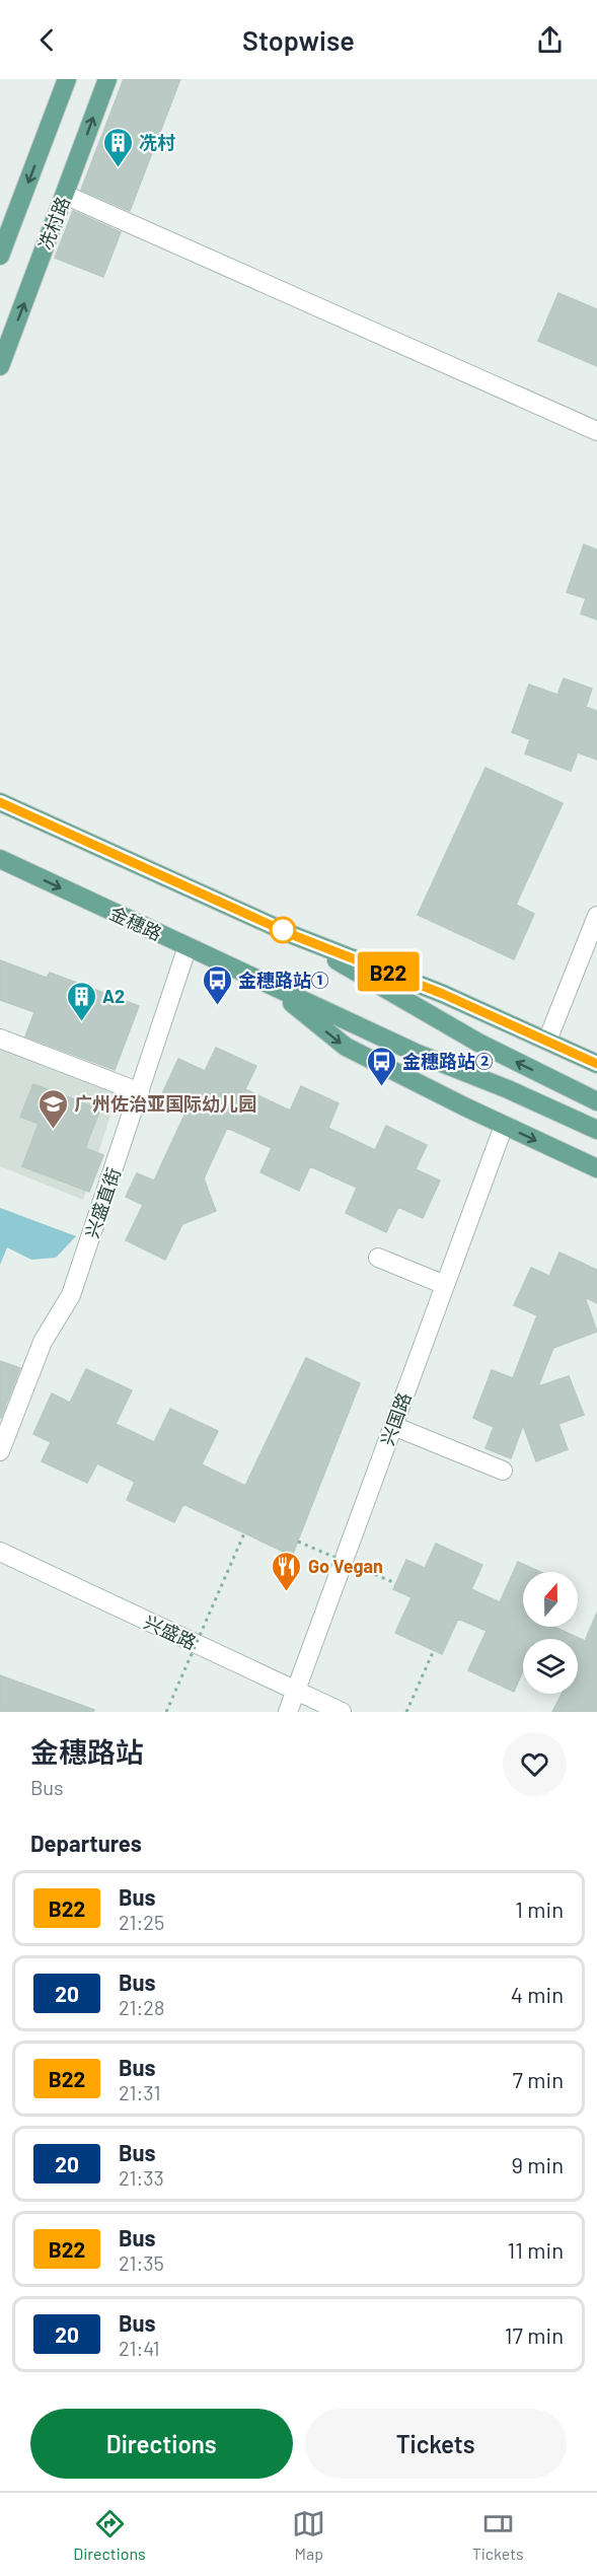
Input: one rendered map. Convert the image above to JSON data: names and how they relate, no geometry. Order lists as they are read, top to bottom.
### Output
{
  "streets": {
    "main road": ["冼村路", "金穗路"],
    "street": ["兴盛直街", "兴国路", "兴盛路"]
  },
  "crossings": [
    ["金穗路", "兴盛直街"],
    ["兴国路", "兴盛路"]
  ],
  "places": {
    "building": ["冼村", "A2"],
    "bus stop": ["金穗路站①", "金穗路站②"],
    "school or university": ["广州佐治亚国际幼儿园"],
    "restaurant": ["Go Vegan"]
  },
  "lines": ["bus line B22"],
  "north": "top",
  "page": {
    "header": "Stopwise",
    "on_map": "B22",
    "heading": [
      ["金穗路站", "Bus"],
      "Departures"
    ],
    "list": [
      {
        "mark": "B22",
        "name": "Bus",
        "note": "21:25",
        "value": "1 min"
      },
      {
        "mark": "20",
        "name": "Bus",
        "note": "21:28",
        "value": "4 min"
      },
      {
        "mark": "B22",
        "name": "Bus",
        "note": "21:31",
        "value": "7 min"
      },
      {
        "mark": "20",
        "name": "Bus",
        "note": "21:33",
        "value": "9 min"
      },
      {
        "mark": "B22",
        "name": "Bus",
        "note": "21:35",
        "value": "11 min"
      },
      {
        "mark": "20",
        "name": "Bus",
        "note": "21:41",
        "value": "17 min"
      }
    ],
    "buttons": ["Directions", "Tickets"],
    "tabs": ["Directions", "Map", "Tickets"]
  }
}
